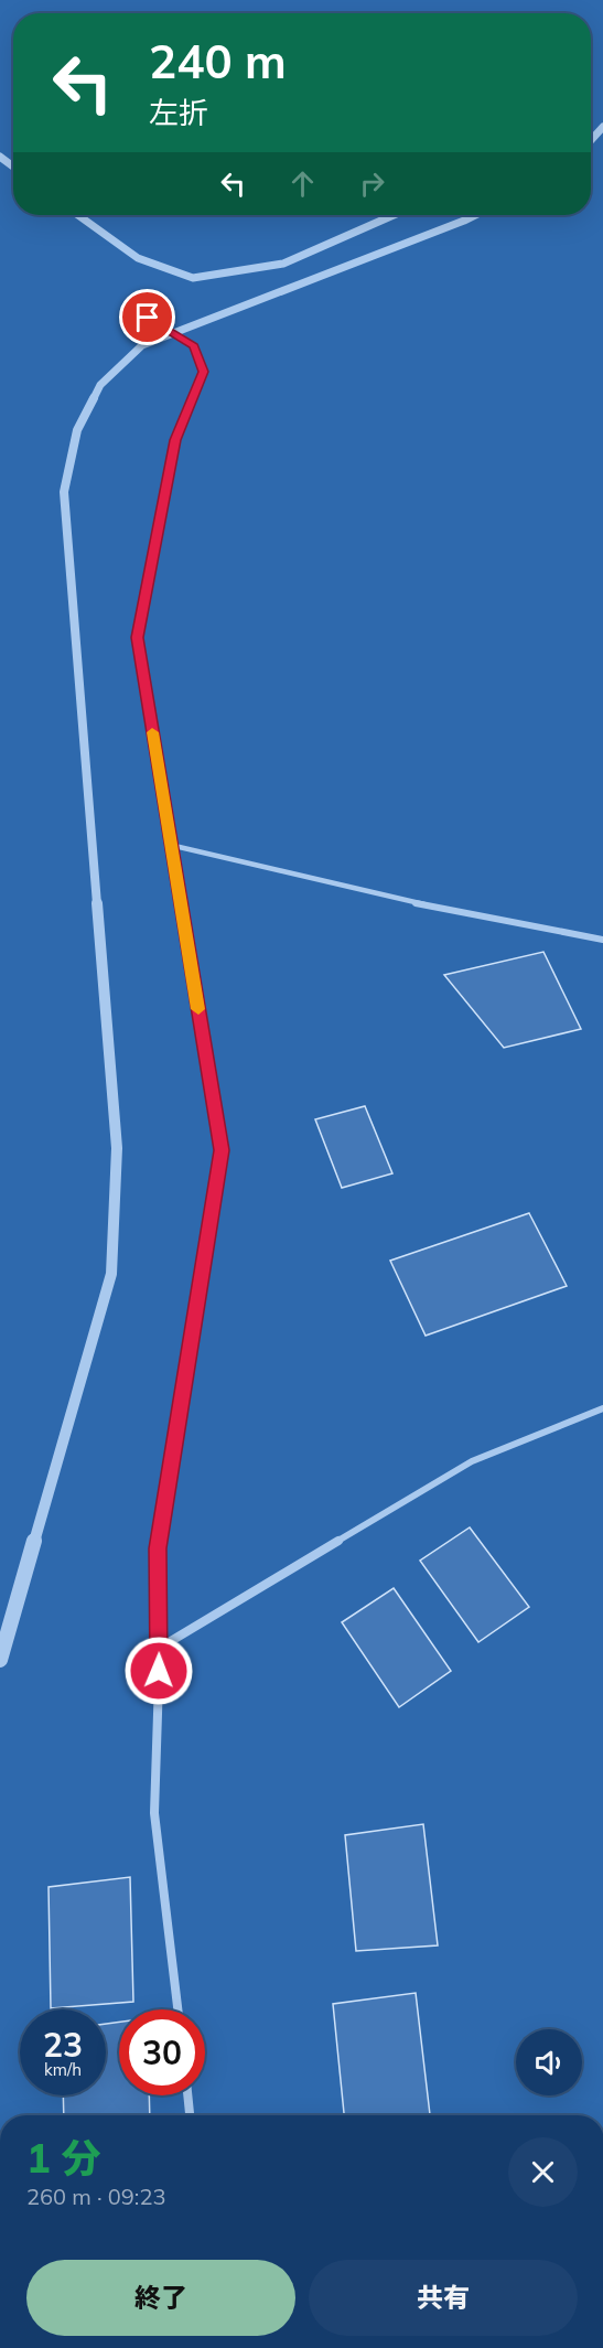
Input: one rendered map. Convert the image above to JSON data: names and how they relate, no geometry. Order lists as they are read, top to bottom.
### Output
{
  "page": {
    "turn": ["240 m", "左折"],
    "speed": "23 km/h",
    "limit": "30",
    "heading": ["1 分", "260 m · 09:23"],
    "buttons": ["終了", "共有"]
  }
}
